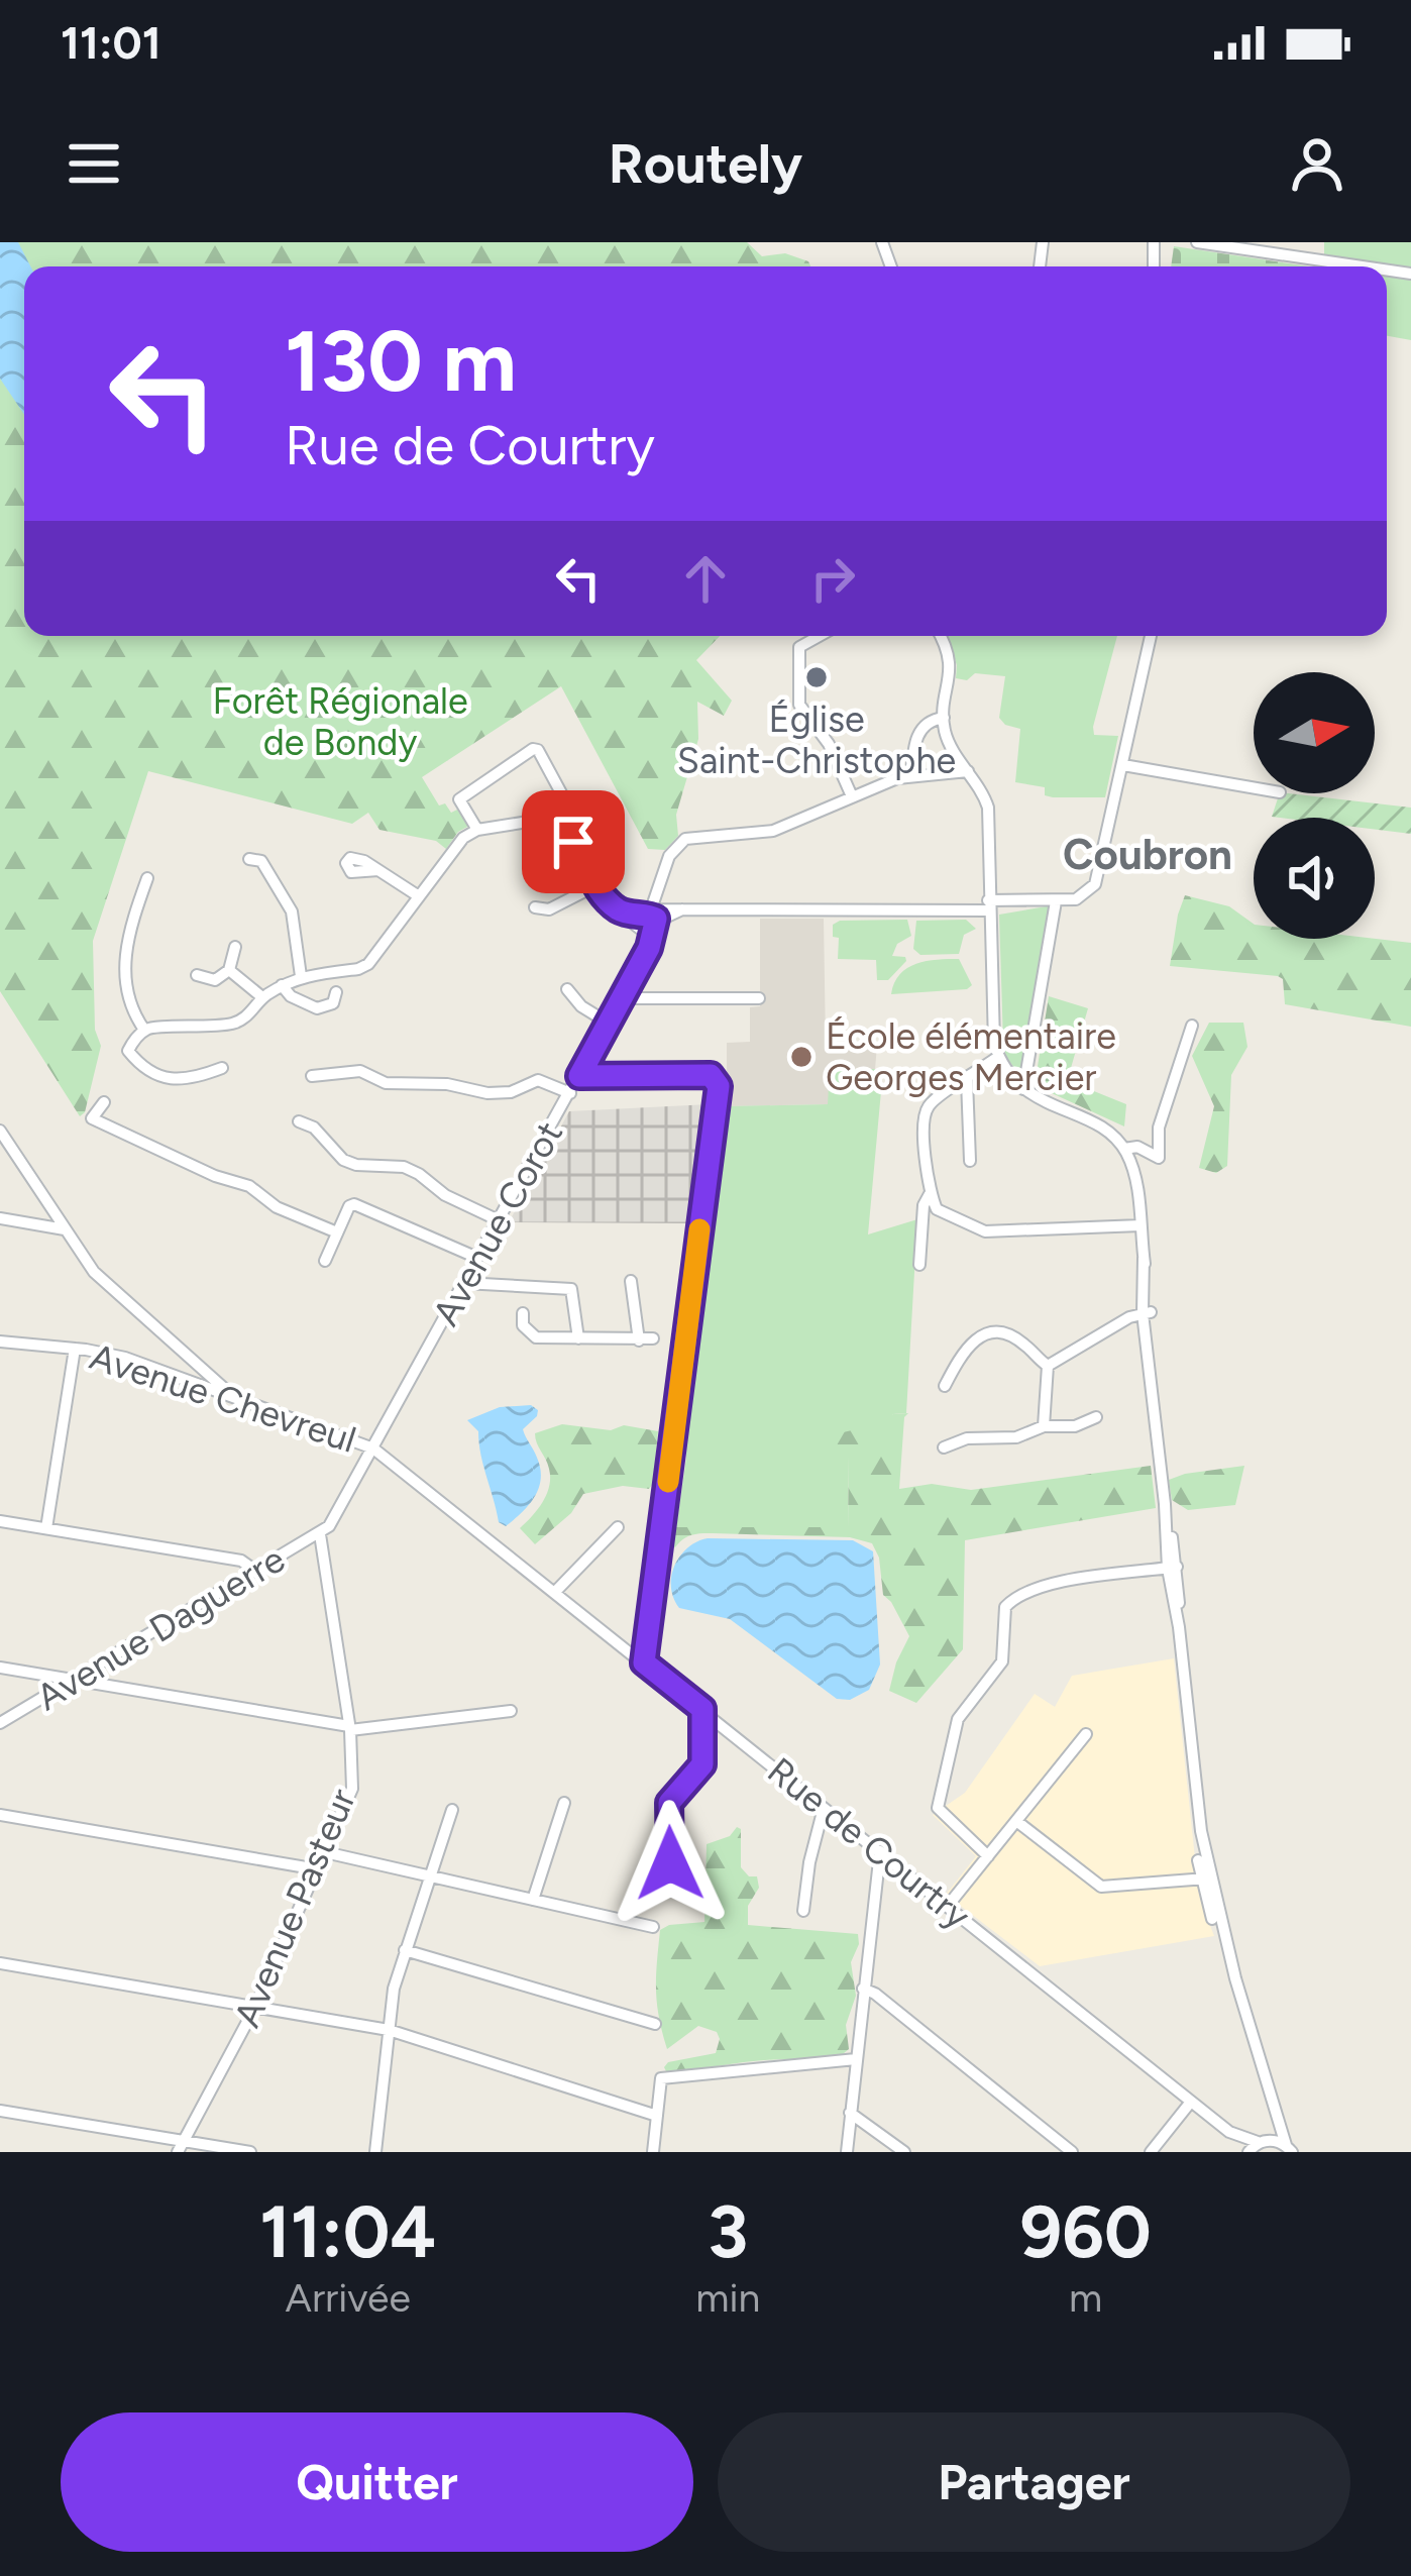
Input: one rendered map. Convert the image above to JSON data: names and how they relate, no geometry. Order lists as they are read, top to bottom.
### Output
{
  "streets": {
    "street": [
      "Avenue Corot",
      "Avenue Chevreul",
      "Avenue Daguerre",
      "Rue de Courtry",
      "Avenue Pasteur"
    ]
  },
  "crossings": [
    ["Avenue Corot", "Avenue Chevreul"],
    ["Avenue Corot", "Rue de Courtry"],
    ["Avenue Chevreul", "Rue de Courtry"],
    ["Avenue Daguerre", "Avenue Pasteur"]
  ],
  "districts": ["Coubron"],
  "parks": ["Forêt Régionale de Bondy"],
  "places": ["Église Saint-Christophe", "École élémentaire Georges Mercier"],
  "north": "right",
  "page": {
    "status": "11:01",
    "header": "Routely",
    "turn": ["130 m", "Rue de Courtry"],
    "eta": [
      "11:04",
      "Arrivée",
      "3",
      "min",
      "960",
      "m"
    ],
    "buttons": ["Quitter", "Partager"]
  }
}
